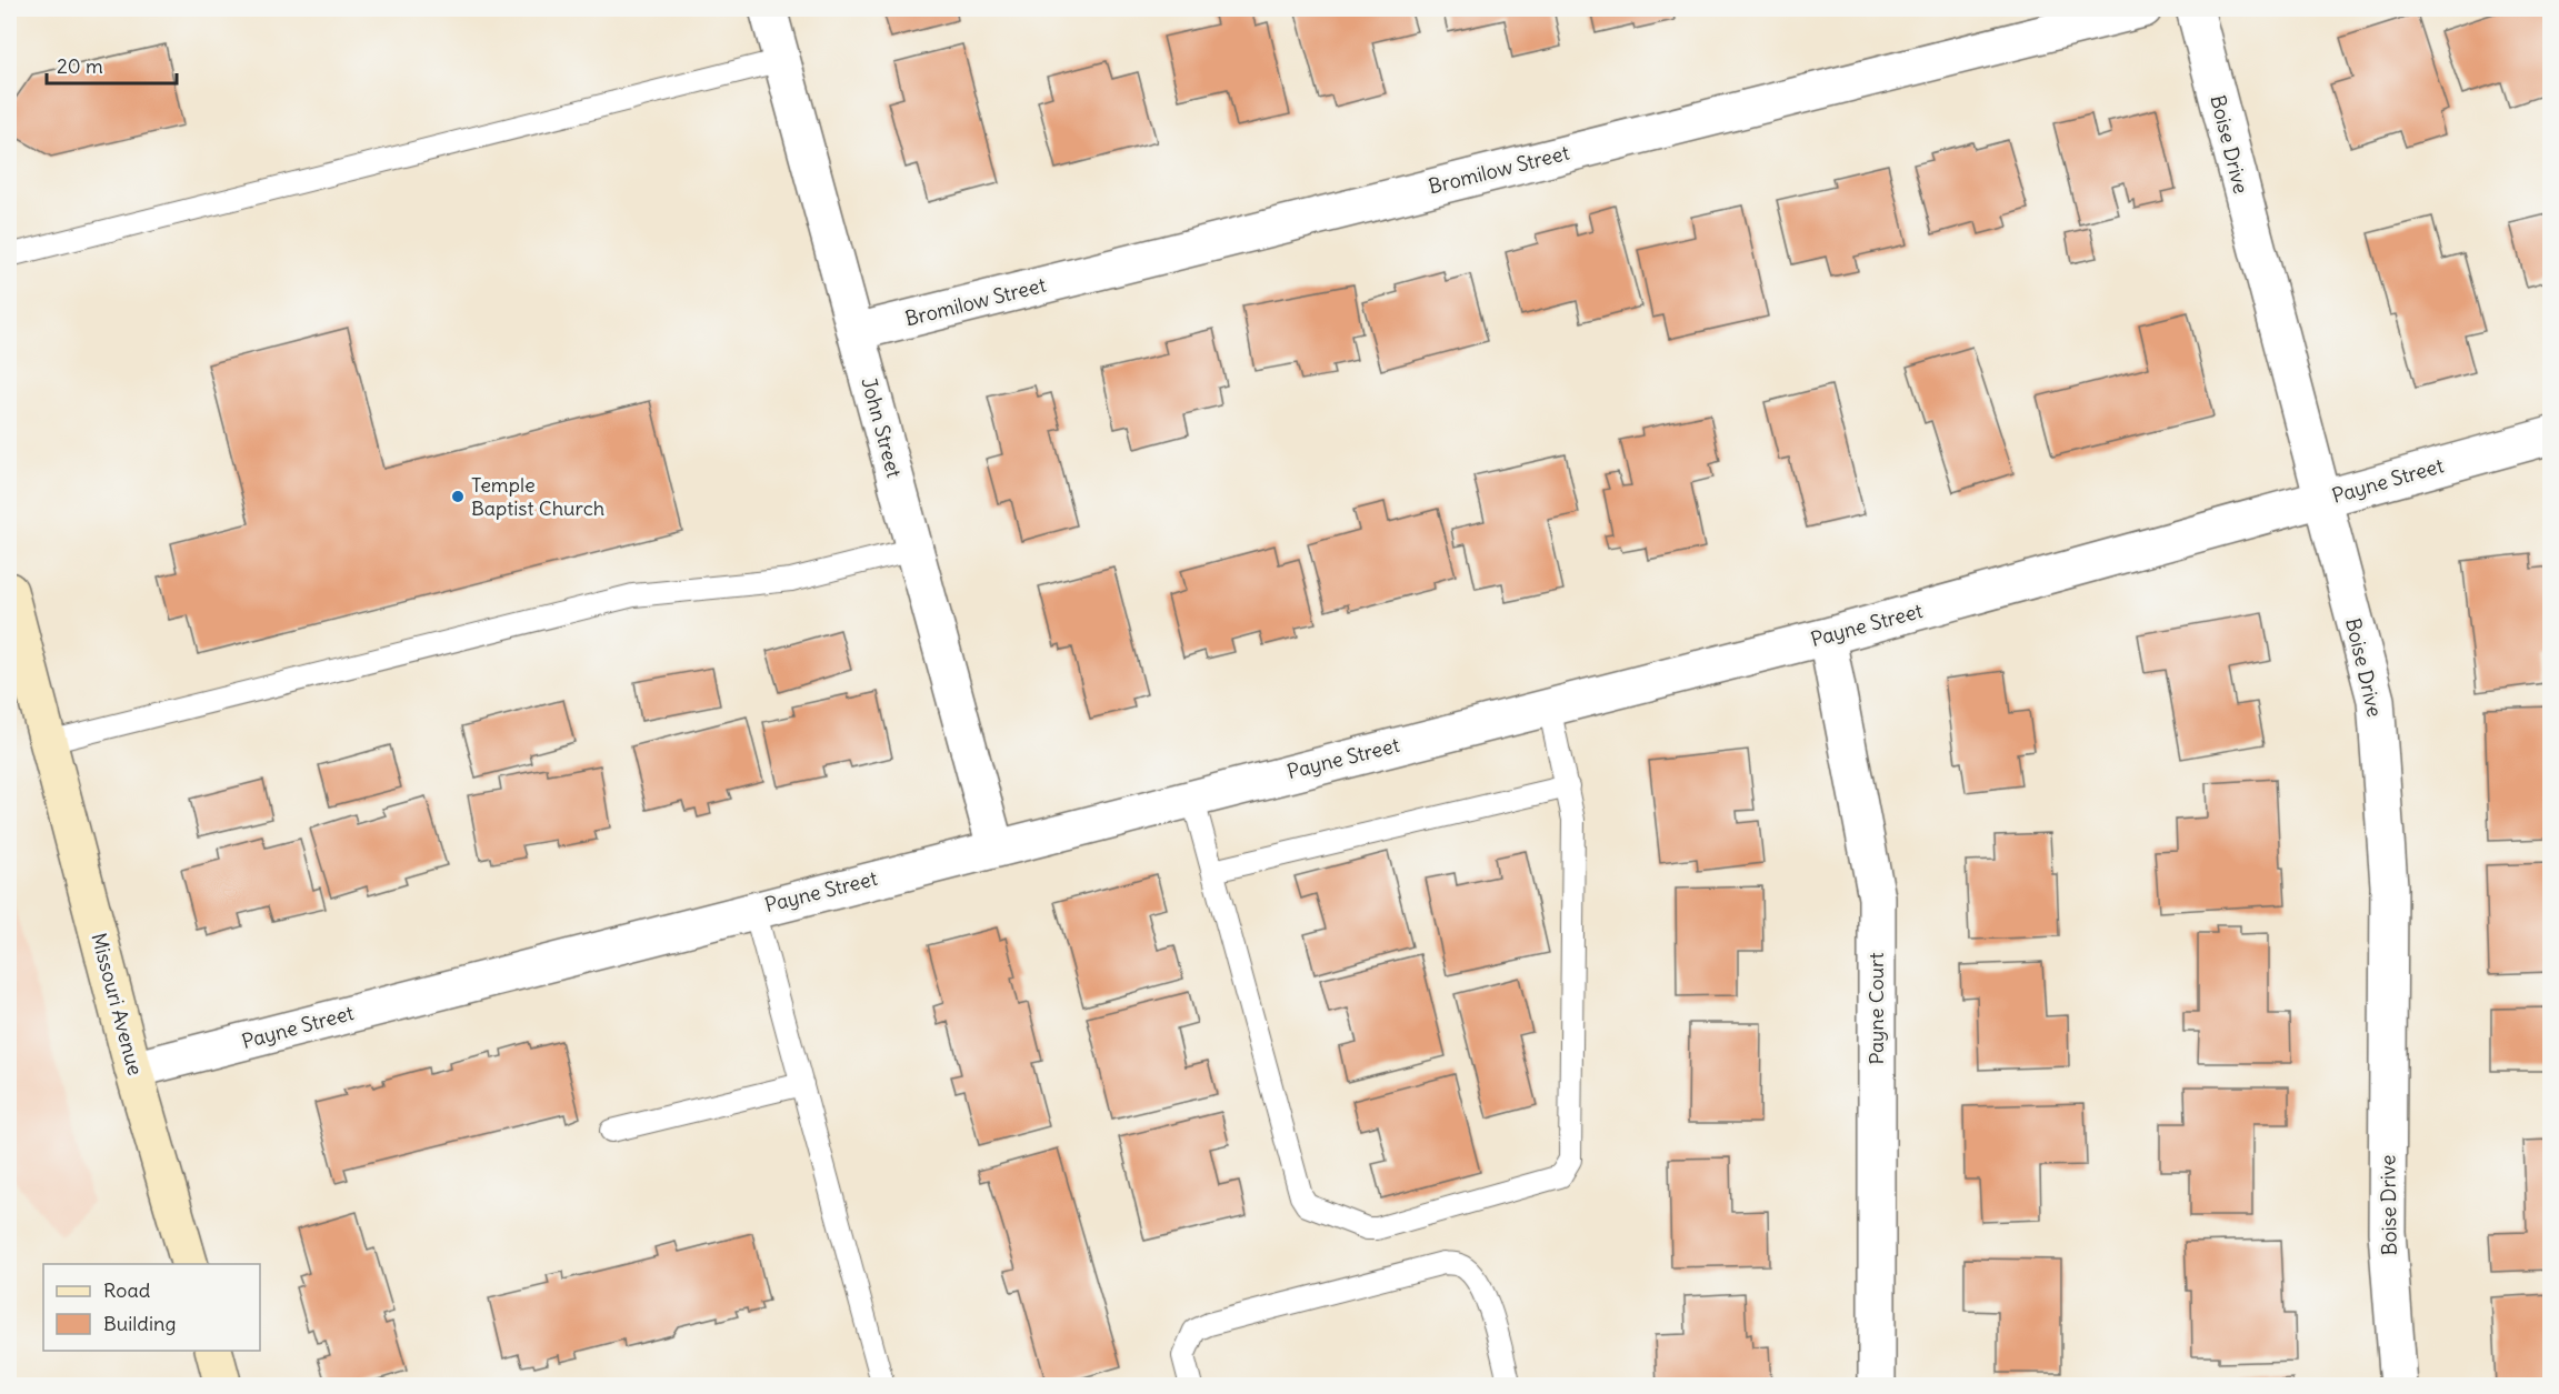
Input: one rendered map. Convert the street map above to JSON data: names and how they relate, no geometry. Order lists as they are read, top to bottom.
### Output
{
  "streets": {
    "main road": ["Missouri Avenue"],
    "street": [
      "Boise Drive",
      "Bromilow Street",
      "John Street",
      "Payne Street",
      "Payne Court"
    ]
  },
  "crossings": [
    ["Boise Drive", "Payne Street"],
    ["Bromilow Street", "John Street"],
    ["John Street", "Payne Street"],
    ["Payne Street", "Missouri Avenue"],
    ["Payne Street", "Payne Court"]
  ],
  "places": ["Temple Baptist Church"],
  "legend": ["Road", "Building"],
  "scale_bar": "20 m"
}
